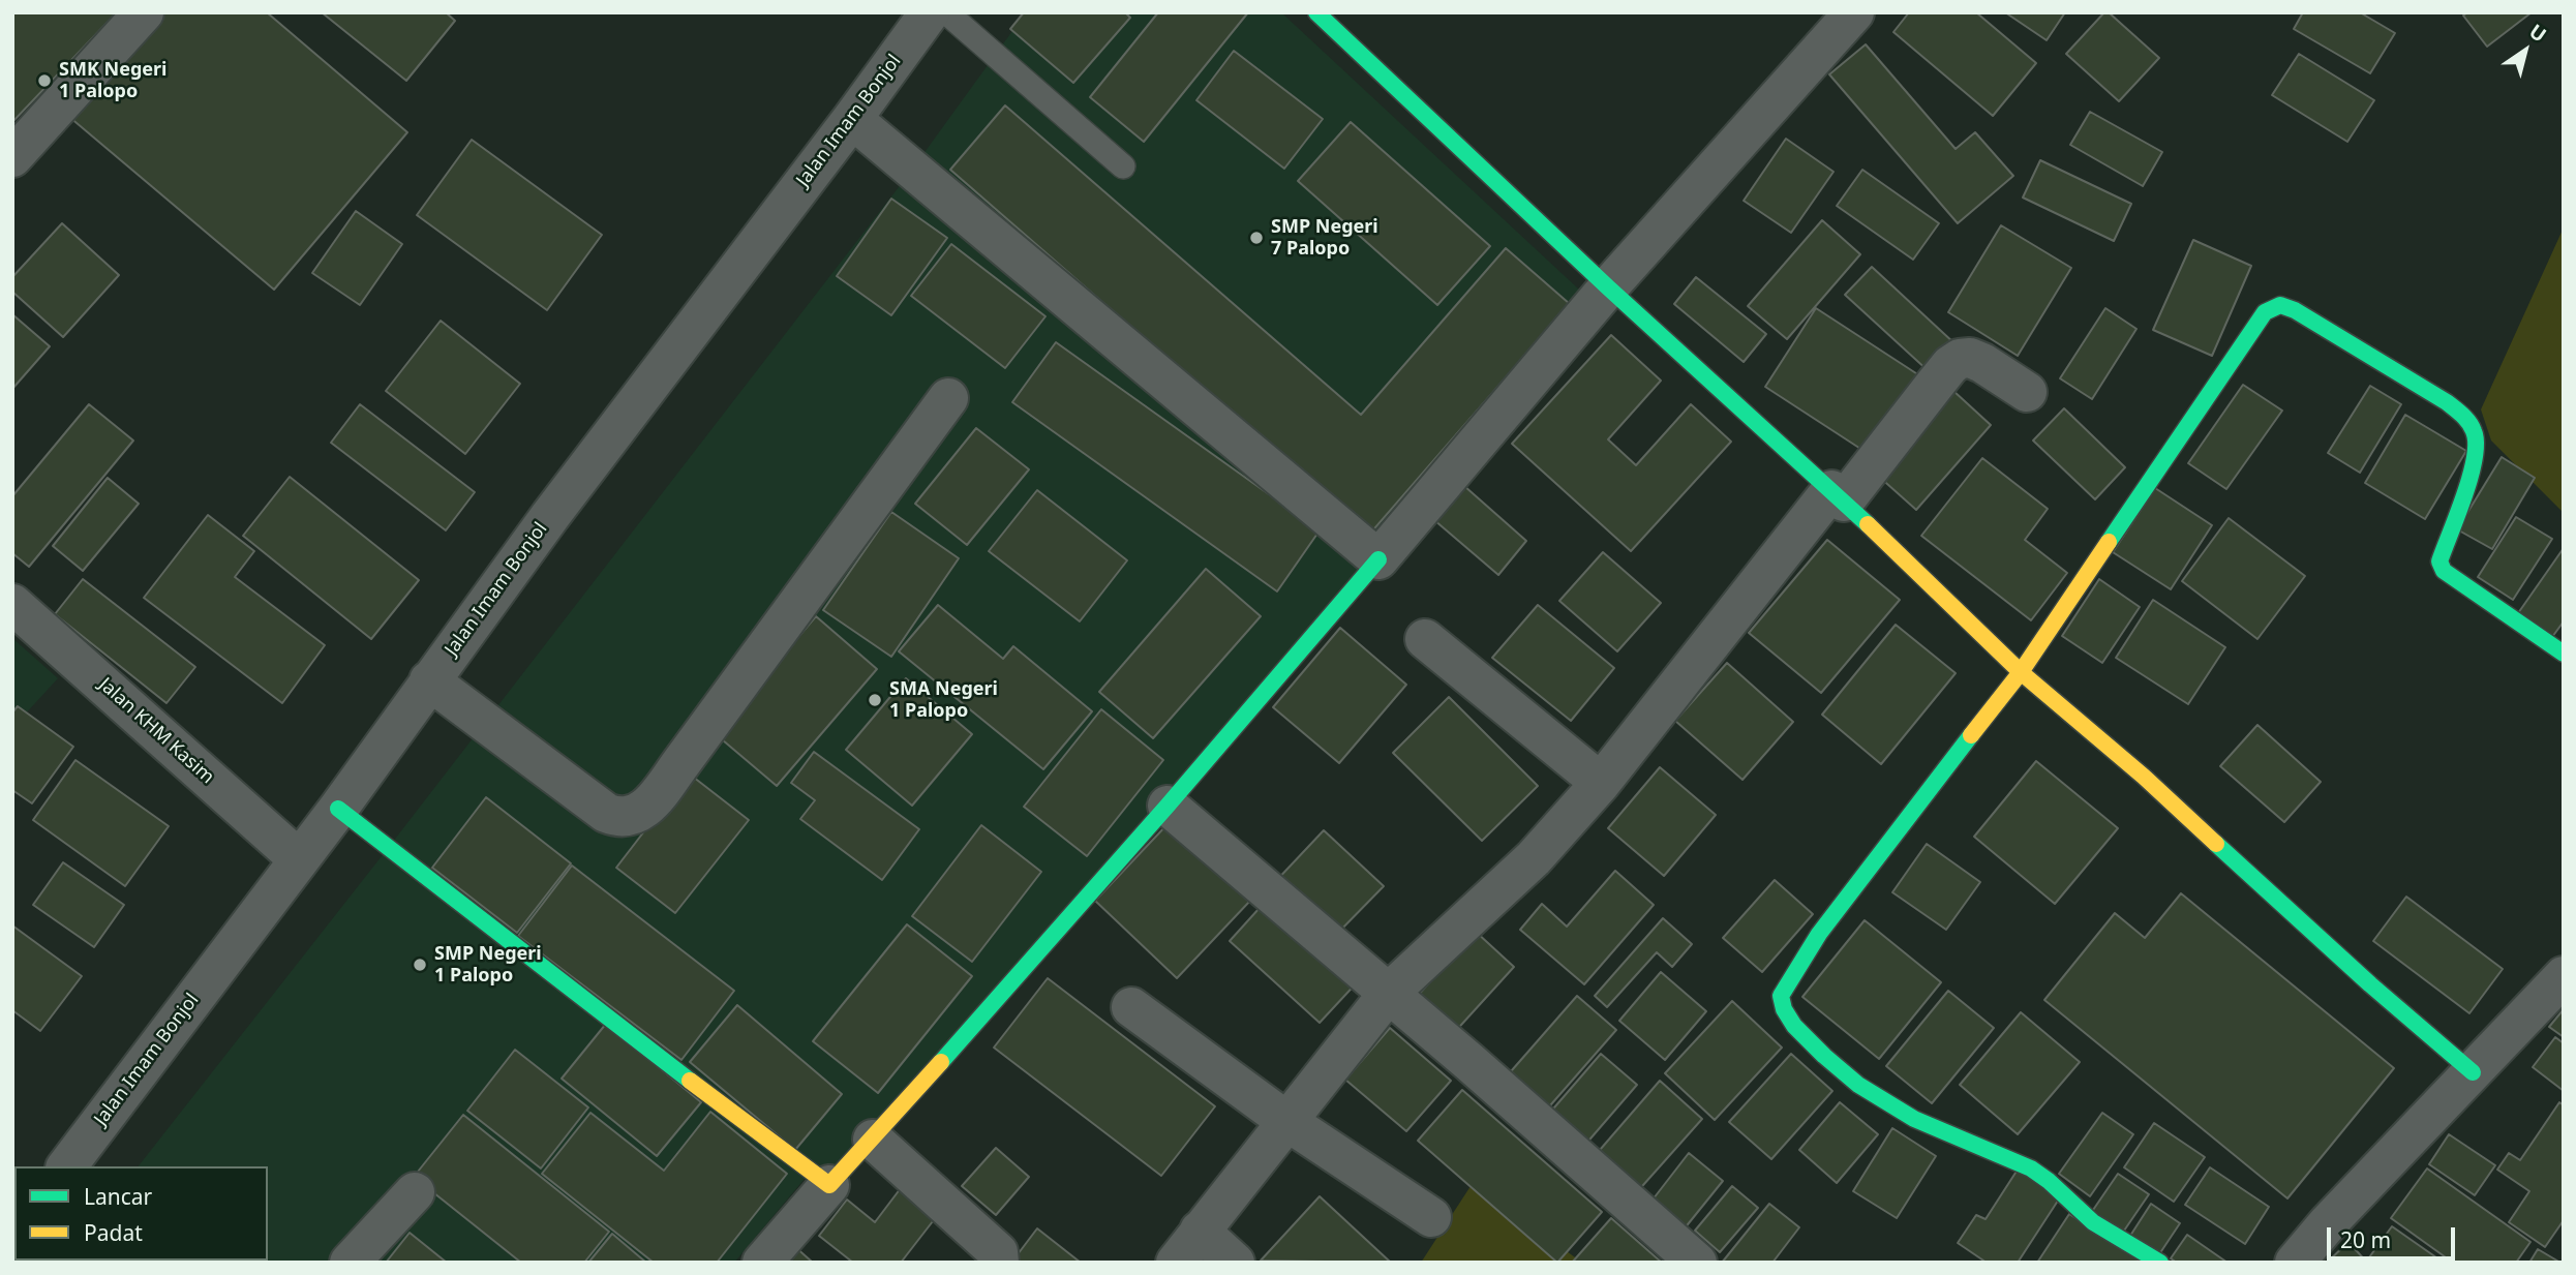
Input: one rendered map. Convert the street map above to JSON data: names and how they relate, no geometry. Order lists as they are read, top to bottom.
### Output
{
  "streets": {
    "street": ["Jalan Imam Bonjol", "Jalan KHM Kasim"]
  },
  "crossings": [
    ["Jalan Imam Bonjol", "Jalan KHM Kasim"]
  ],
  "places": [
    "SMK Negeri 1 Palopo",
    "SMP Negeri 7 Palopo",
    "SMA Negeri 1 Palopo",
    "SMP Negeri 1 Palopo"
  ],
  "legend": ["Lancar", "Padat"],
  "scale_bar": "20 m",
  "north": "top right"
}
